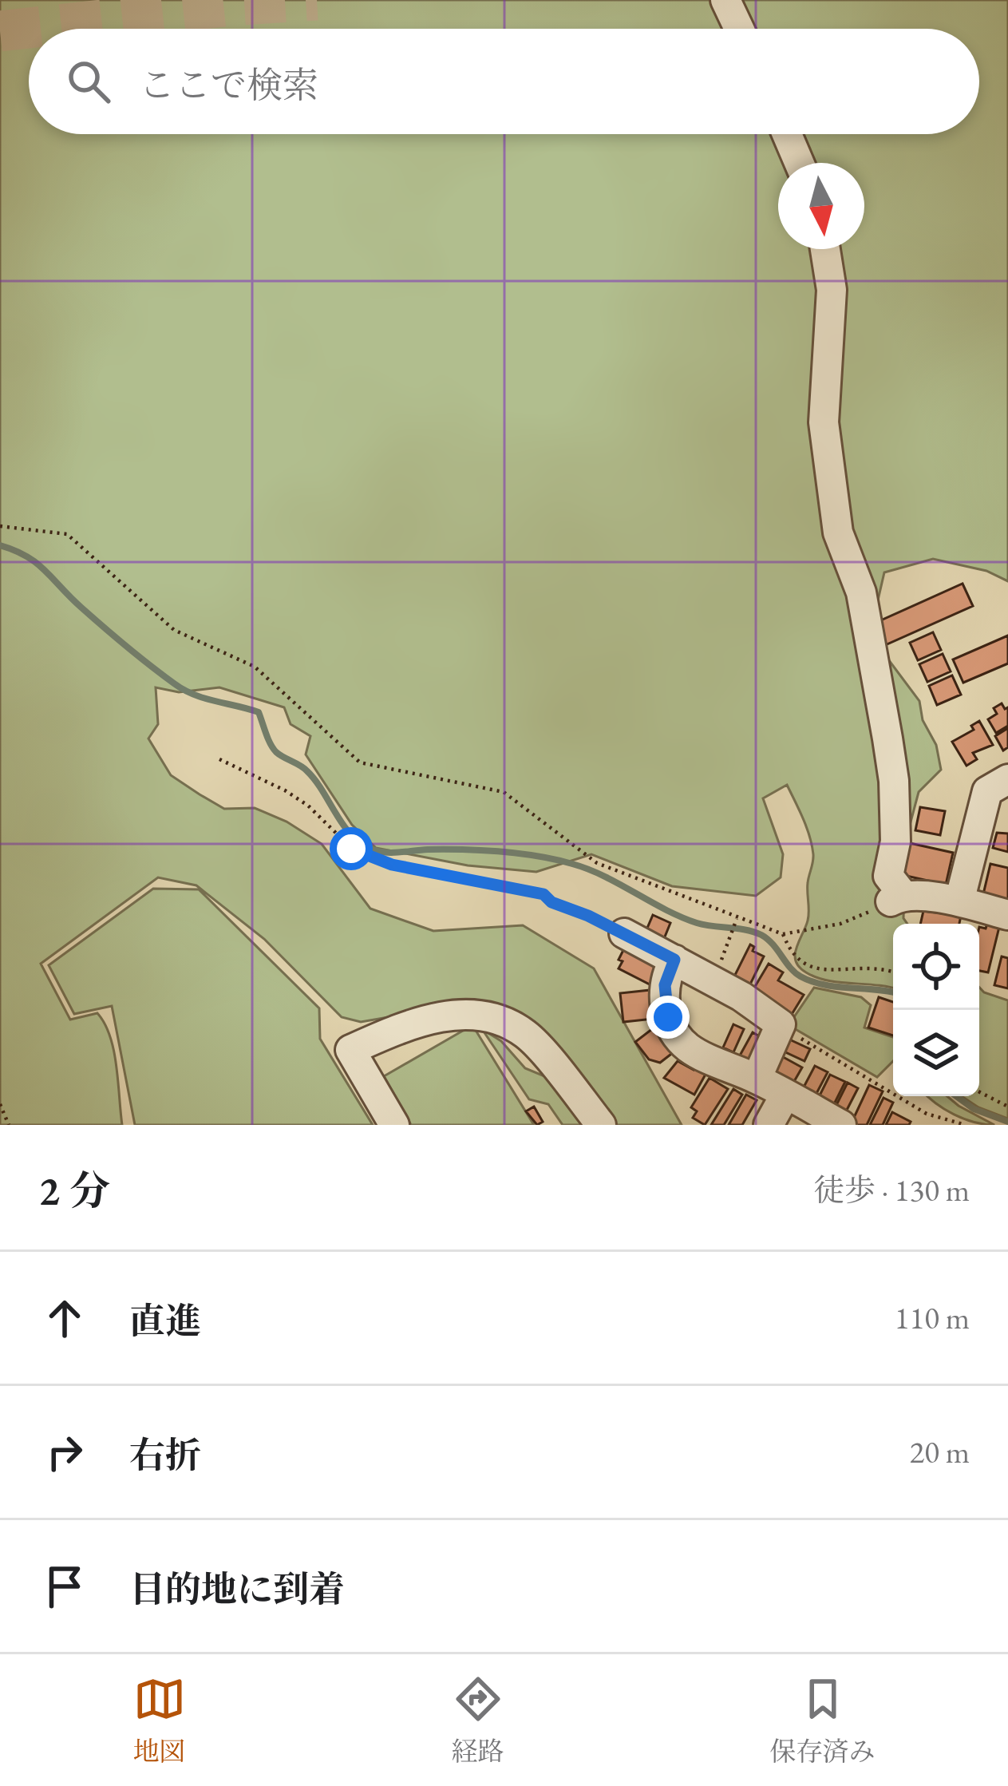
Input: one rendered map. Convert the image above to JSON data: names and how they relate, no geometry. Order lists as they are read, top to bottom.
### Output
{
  "north": "bottom",
  "page": {
    "search": "ここで検索",
    "heading": ["2 分", "徒歩 · 130 m"],
    "list": [
      ["直進", "110 m"],
      ["右折", "20 m"],
      "目的地に到着"
    ],
    "nav": ["地図", "経路", "保存済み"]
  }
}
